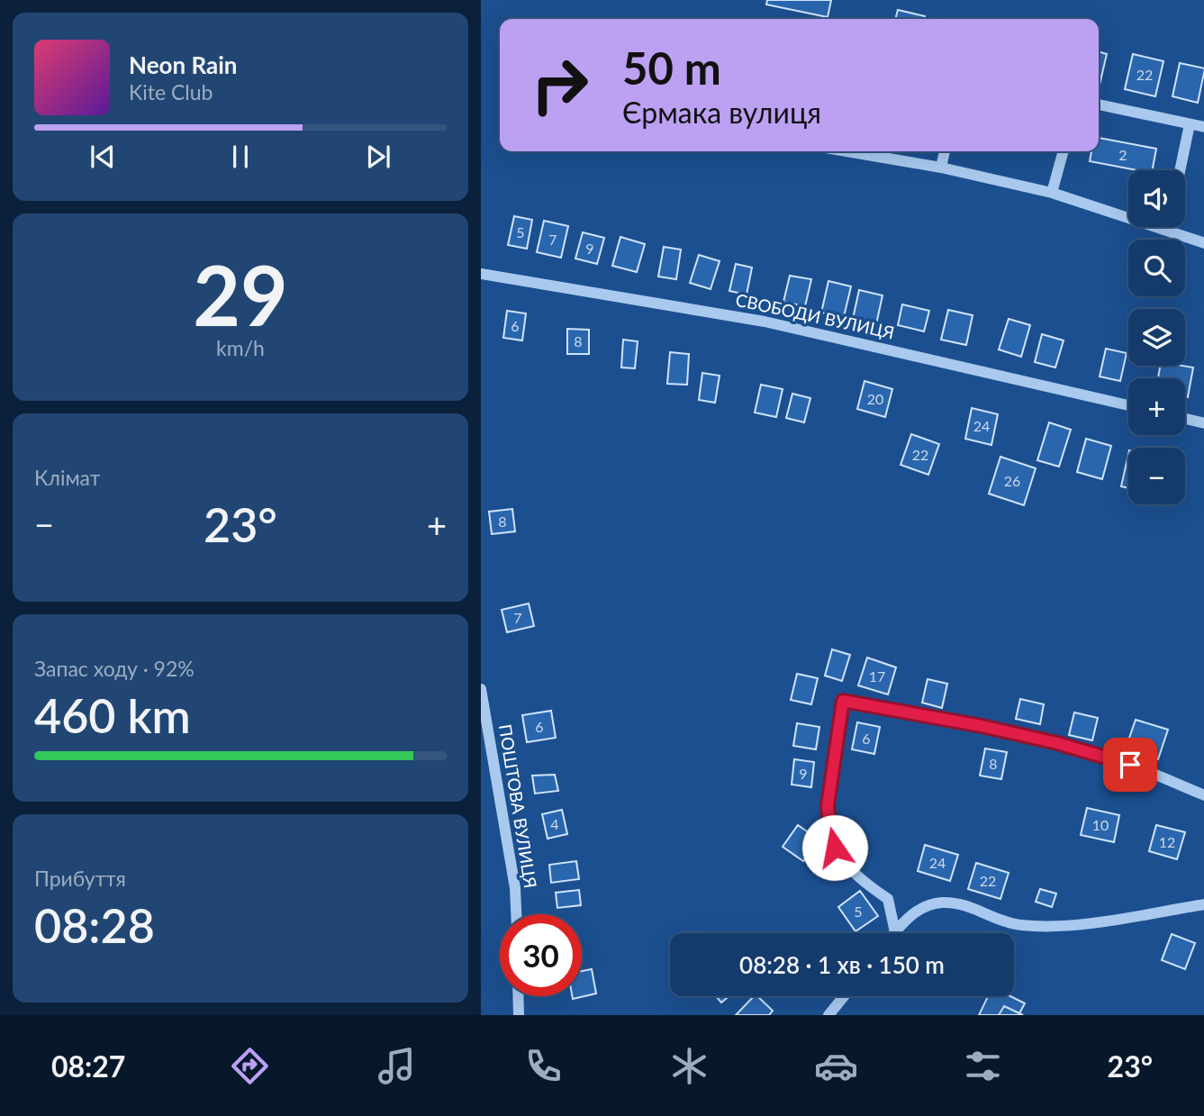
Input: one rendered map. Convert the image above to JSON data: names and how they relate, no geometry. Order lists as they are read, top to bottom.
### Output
{
  "streets": {
    "street": ["СВОБОДИ ВУЛИЦЯ", "ПОШТОВА ВУЛИЦЯ"]
  },
  "house_numbers": [
    "22",
    "2",
    "5",
    "7",
    "9",
    "6",
    "8",
    "20",
    "24",
    "22",
    "26",
    "8",
    "7",
    "17",
    "6",
    "6",
    "8",
    "9",
    "4",
    "10",
    "12",
    "24",
    "22",
    "5"
  ],
  "page": {
    "turn": ["50 m", "Єрмака вулиця"],
    "song": ["Neon Rain", "Kite Club"],
    "map_buttons": ["+", "−"],
    "tile": [
      ["29", "km/h"],
      "Клімат",
      ["Запас ходу · 92%", "460 km"],
      ["Прибуття", "08:28"]
    ],
    "heat": ["−", "23°", "+"],
    "limit": "30",
    "trip": "08:28 · 1 хв · 150 m",
    "tabs": ["08:27", "23°"]
  }
}
